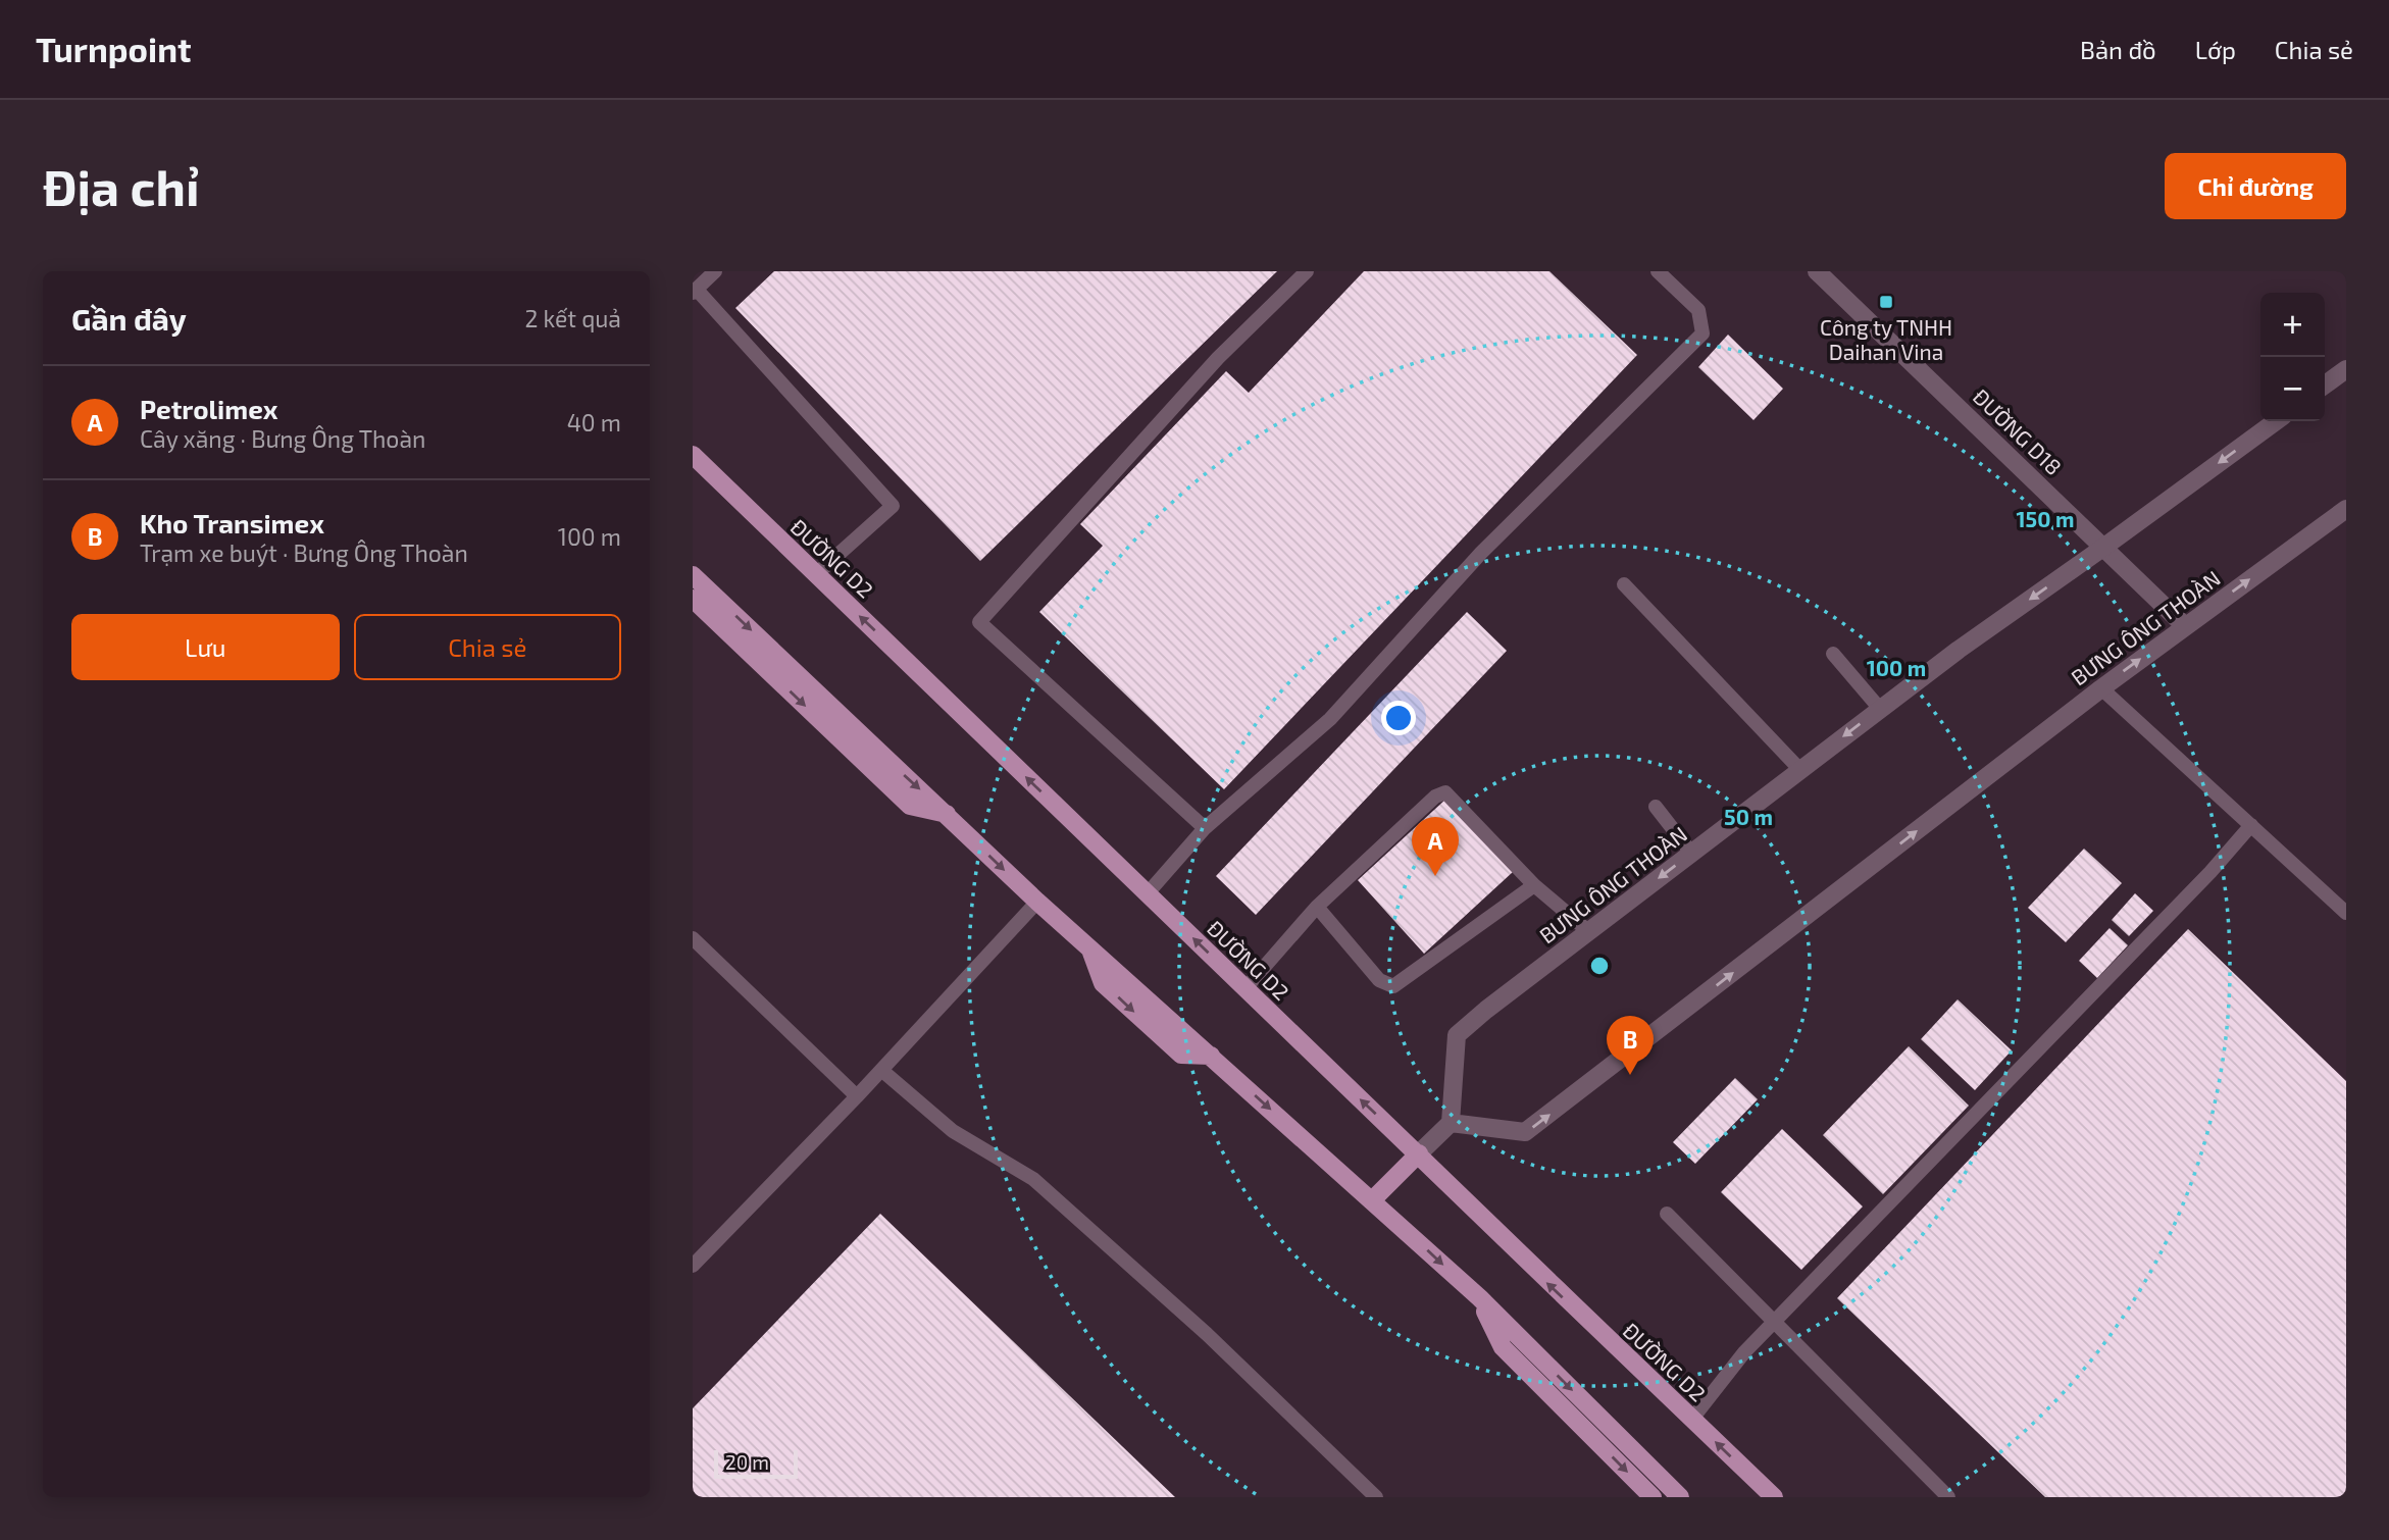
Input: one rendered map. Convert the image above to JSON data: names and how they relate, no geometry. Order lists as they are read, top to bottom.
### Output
{
  "streets": {
    "main road": ["ĐƯỜNG D2"],
    "street": ["ĐƯỜNG D18", "BƯNG ÔNG THOÀN"]
  },
  "crossings": [
    ["ĐƯỜNG D18", "BƯNG ÔNG THOÀN"]
  ],
  "places": {
    "transit": ["Công ty TNHH Daihan Vina"]
  },
  "scale_bar": "20 m",
  "page": {
    "header": "Turnpoint",
    "nav": ["Bản đồ", "Lớp", "Chia sẻ"],
    "buttons": [
      "Chỉ đường",
      ["Lưu", "Chia sẻ"]
    ],
    "title": "Địa chỉ",
    "heading": ["Gần đây", "2 kết quả"],
    "map_buttons": ["+", "−"],
    "list": [
      {
        "mark": "A",
        "name": "Petrolimex",
        "note": "Cây xăng · Bưng Ông Thoàn",
        "value": "40 m"
      },
      {
        "mark": "B",
        "name": "Kho Transimex",
        "note": "Trạm xe buýt · Bưng Ông Thoàn",
        "value": "100 m"
      }
    ],
    "pins": ["A", "B"],
    "scale": "20 m"
  },
  "rings": ["150 m", "100 m", "50 m"]
}
